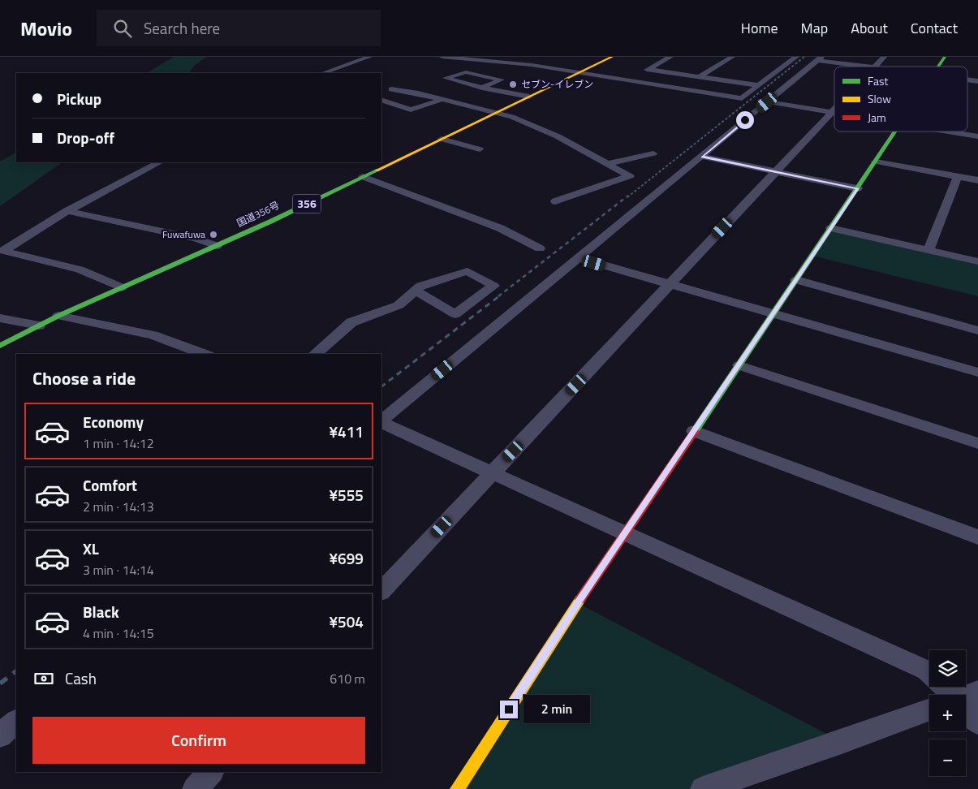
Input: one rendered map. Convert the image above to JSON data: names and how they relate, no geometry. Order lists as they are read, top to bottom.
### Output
{
  "streets": {
    "main road": ["356", "国道356号"]
  },
  "places": ["セブン-イレブン", "Fuwafuwa"],
  "legend": ["Fast", "Slow", "Jam"],
  "page": {
    "header": "Movio",
    "search": "Search here",
    "nav": [
      "Home",
      "Map",
      "About",
      "Contact"
    ],
    "banner": ["Pickup", "Drop-off"],
    "heading": "Choose a ride",
    "list": [
      {
        "name": "Economy",
        "note": "1 min · 14:12",
        "value": "¥411"
      },
      {
        "name": "Comfort",
        "note": "2 min · 14:13",
        "value": "¥555"
      },
      {
        "name": "XL",
        "note": "3 min · 14:14",
        "value": "¥699"
      },
      {
        "name": "Black",
        "note": "4 min · 14:15",
        "value": "¥504"
      }
    ],
    "map_buttons": ["+", "−"],
    "pay": ["Cash", "610 m"],
    "bubble": "2 min",
    "buttons": "Confirm"
  }
}
